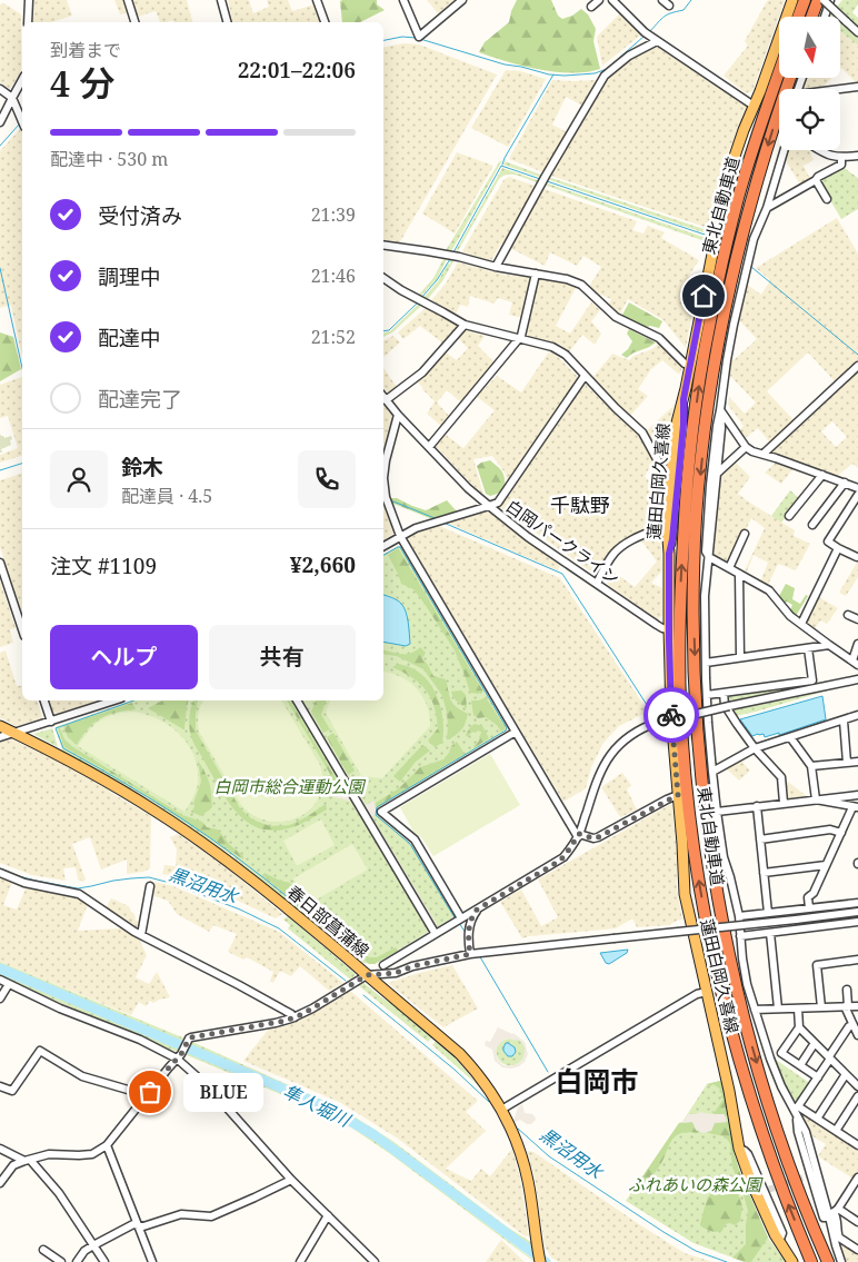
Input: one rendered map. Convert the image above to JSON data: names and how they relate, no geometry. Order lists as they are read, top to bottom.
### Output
{
  "streets": {
    "highway": ["東北自動車道"],
    "main road": ["蓮田白岡久喜線", "春日部菖蒲線"],
    "street": ["白岡パークライン"]
  },
  "crossings": [
    ["蓮田白岡久喜線", "白岡パークライン"]
  ],
  "districts": ["千駄野", "白岡市"],
  "water": ["黒沼用水", "隼人堀川"],
  "parks": ["白岡市総合運動公園", "ふれあいの森公園"],
  "places": ["BLUE"],
  "north": "bottom",
  "page": {
    "heading": ["4 分", "到着まで", "22:01–22:06"],
    "panel": [
      "鈴木",
      "配達員 · 4.5",
      "注文 #1109",
      "¥2,660"
    ],
    "bar": "配達中 · 530 m",
    "list": [
      ["受付済み", "21:39"],
      ["調理中", "21:46"],
      ["配達中", "21:52"],
      "配達完了"
    ],
    "buttons": ["ヘルプ", "共有"],
    "bubble": "BLUE"
  }
}
